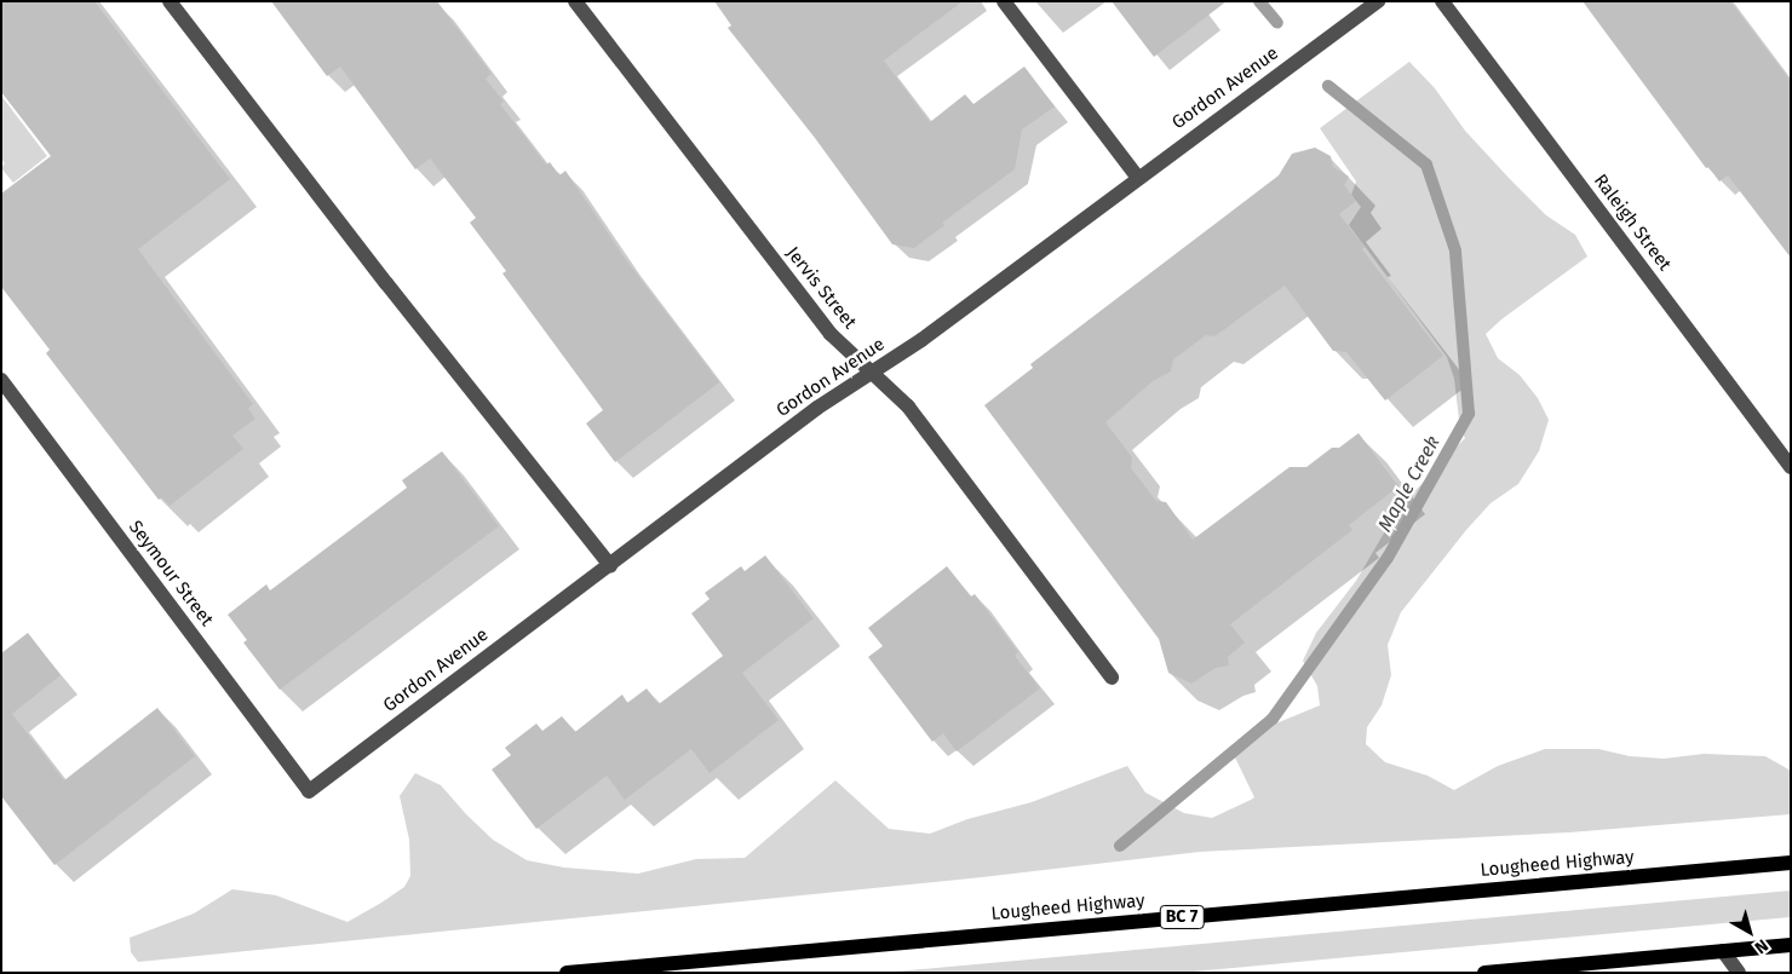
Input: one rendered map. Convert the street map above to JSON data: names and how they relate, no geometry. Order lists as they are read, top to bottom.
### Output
{
  "streets": {
    "main road": ["Lougheed Highway", "BC 7"],
    "street": [
      "Gordon Avenue",
      "Raleigh Street",
      "Jervis Street",
      "Seymour Street"
    ]
  },
  "crossings": [
    ["Gordon Avenue", "Jervis Street"],
    ["Gordon Avenue", "Seymour Street"]
  ],
  "water": ["Maple Creek"],
  "north": "bottom right"
}
